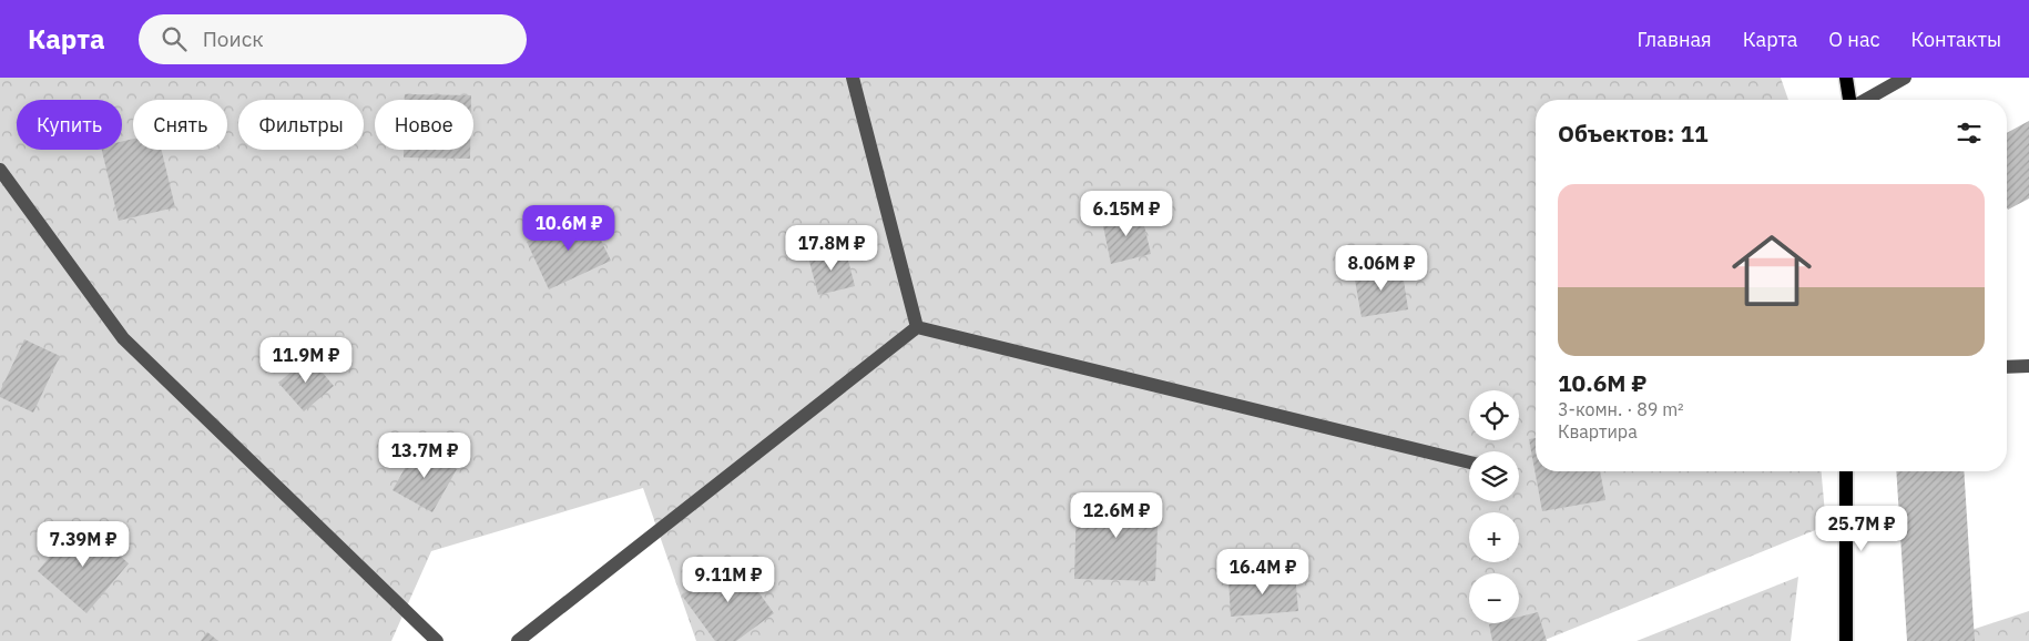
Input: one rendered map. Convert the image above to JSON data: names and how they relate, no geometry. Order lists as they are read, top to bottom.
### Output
{
  "page": {
    "header": "Карта",
    "search": "Поиск",
    "nav": [
      "Главная",
      "Карта",
      "О нас",
      "Контакты"
    ],
    "chip": [
      "Купить",
      "Снять",
      "Фильтры",
      "Новое"
    ],
    "heading": "Объектов: 11",
    "list": [
      {
        "name": "10.6M ₽",
        "note": "3-комн. · 89 m² · Квартира"
      }
    ],
    "price": [
      "6.15M ₽",
      "10.6M ₽",
      "17.8M ₽",
      "8.06M ₽",
      "11.9M ₽",
      "13.7M ₽",
      "12.6M ₽",
      "25.7M ₽",
      "7.39M ₽",
      "16.4M ₽",
      "9.11M ₽"
    ],
    "map_buttons": ["+", "−"]
  }
}
